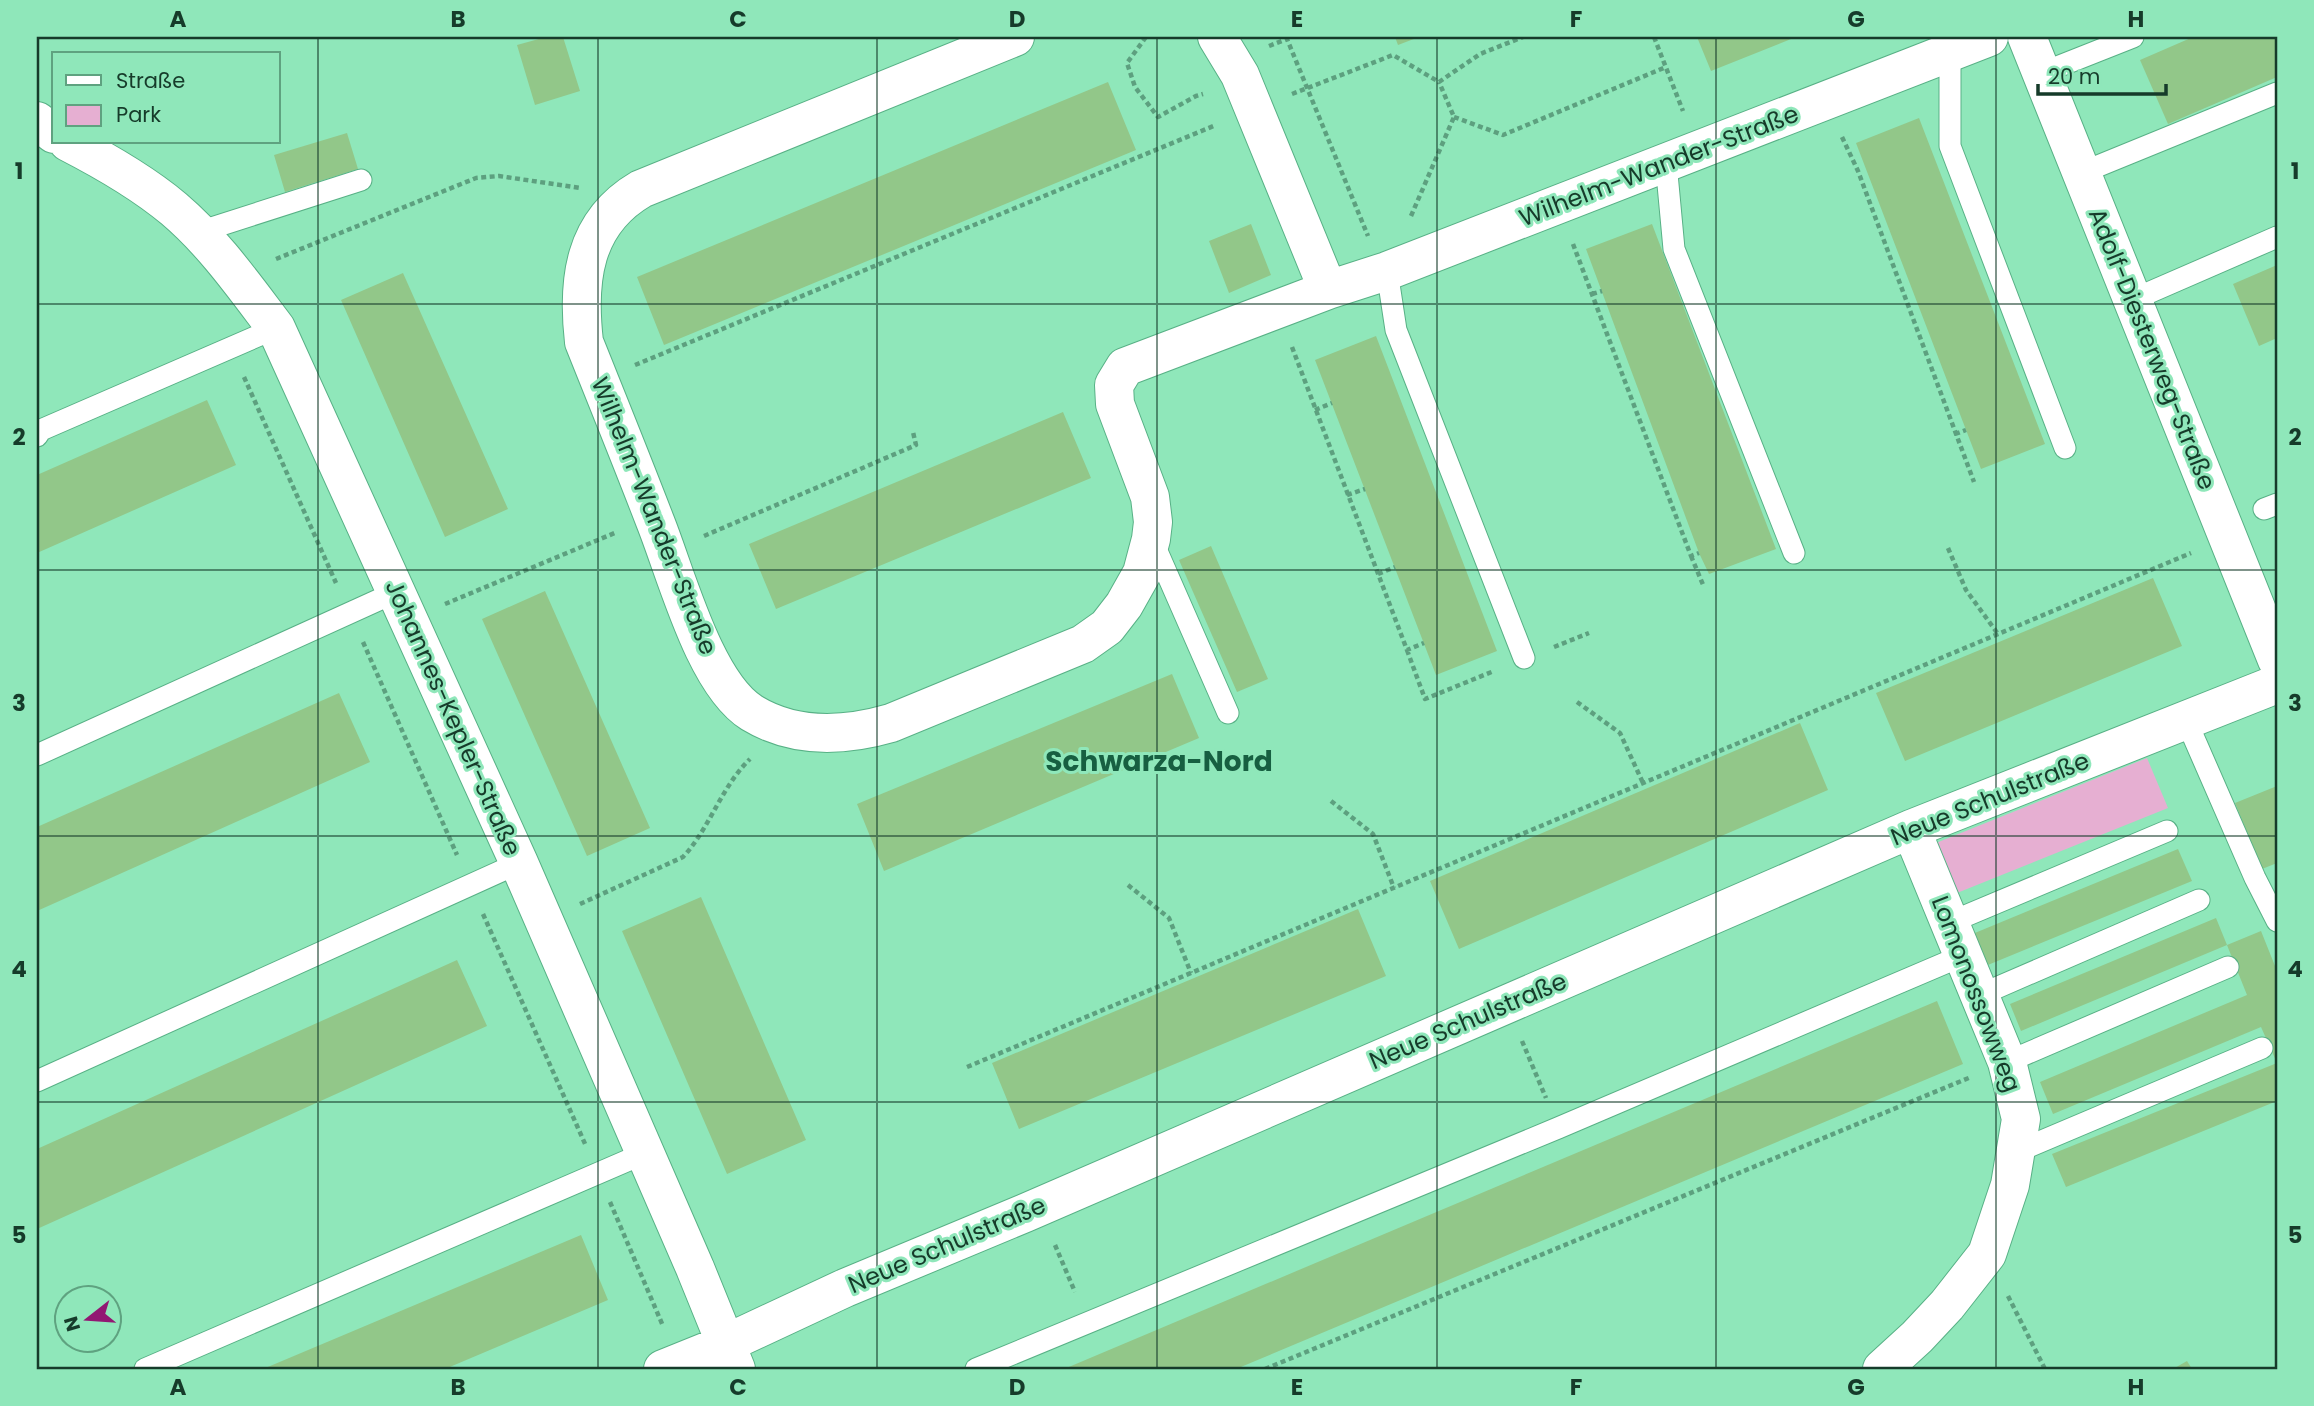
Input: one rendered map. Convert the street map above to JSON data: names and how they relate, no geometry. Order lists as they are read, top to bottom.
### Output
{
  "streets": {
    "street": [
      "Wilhelm-Wander-Straße",
      "Adolf-Diesterweg-Straße",
      "Johannes-Kepler-Straße",
      "Neue Schulstraße",
      "Lomonossowweg"
    ]
  },
  "crossings": [
    ["Johannes-Kepler-Straße", "Neue Schulstraße"],
    ["Neue Schulstraße", "Lomonossowweg"]
  ],
  "districts": ["Schwarza-Nord"],
  "legend": ["Straße", "Park"],
  "scale_bar": "20 m",
  "north": "left",
  "grid": {
    "columns": [
      "A",
      "B",
      "C",
      "D",
      "E",
      "F",
      "G",
      "H"
    ],
    "rows": [
      "1",
      "2",
      "3",
      "4",
      "5"
    ]
  }
}
